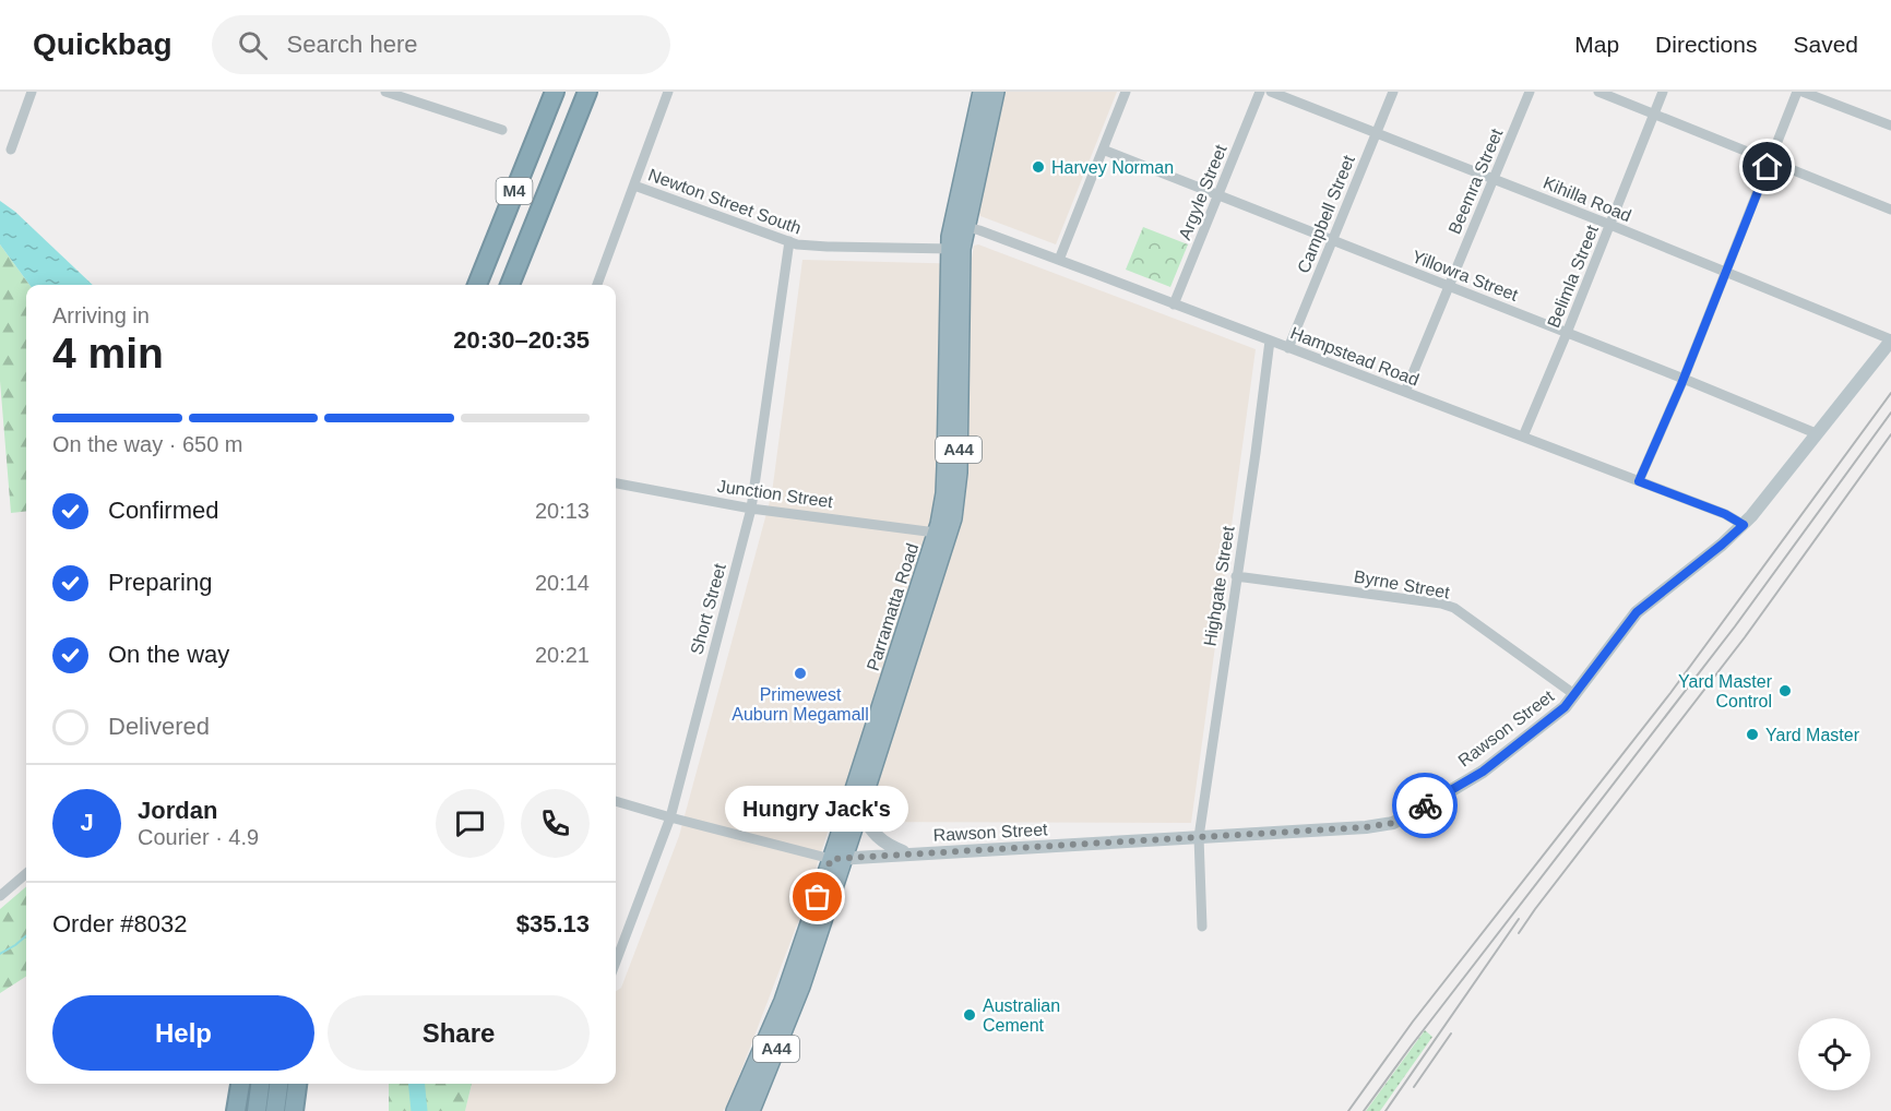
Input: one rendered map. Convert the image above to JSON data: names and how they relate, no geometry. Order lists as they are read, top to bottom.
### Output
{
  "streets": {
    "highway": ["M4", "A44", "Parramatta Road"],
    "main road": ["Rawson Street"],
    "street": [
      "Beemra Street",
      "Argyle Street",
      "Kihilla Road",
      "Newton Street South",
      "Campbell Street",
      "Yillowra Street",
      "Belimla Street",
      "Hampstead Road",
      "Junction Street",
      "Byrne Street",
      "Highgate Street",
      "Short Street"
    ]
  },
  "crossings": [
    ["Beemra Street", "Kihilla Road"],
    ["Beemra Street", "Yillowra Street"],
    ["Beemra Street", "Hampstead Road"],
    ["Argyle Street", "Yillowra Street"],
    ["Argyle Street", "Hampstead Road"],
    ["Kihilla Road", "Campbell Street"],
    ["Kihilla Road", "Belimla Street"],
    ["Kihilla Road", "Rawson Street"],
    ["Newton Street South", "Parramatta Road"],
    ["Newton Street South", "Short Street"],
    ["Campbell Street", "Yillowra Street"],
    ["Campbell Street", "Hampstead Road"],
    ["Yillowra Street", "Belimla Street"],
    ["Yillowra Street", "Rawson Street"],
    ["Belimla Street", "Hampstead Road"],
    ["Hampstead Road", "Highgate Street"],
    ["Hampstead Road", "Parramatta Road"],
    ["Hampstead Road", "Rawson Street"],
    ["Junction Street", "Parramatta Road"],
    ["Junction Street", "Short Street"],
    ["Byrne Street", "Highgate Street"],
    ["Byrne Street", "Rawson Street"],
    ["Highgate Street", "Rawson Street"],
    ["Parramatta Road", "Rawson Street"]
  ],
  "places": [
    "Harvey Norman",
    "Primewest Auburn Megamall",
    "Yard Master Control",
    "Yard Master",
    "Hungry Jack's",
    "Australian Cement"
  ],
  "page": {
    "header": "Quickbag",
    "search": "Search here",
    "nav": ["Map", "Directions", "Saved"],
    "heading": ["4 min", "Arriving in", "20:30–20:35"],
    "panel": [
      "Jordan",
      "Courier · 4.9",
      "Order #8032",
      "$35.13"
    ],
    "bar": "On the way · 650 m",
    "list": [
      ["Confirmed", "20:13"],
      ["Preparing", "20:14"],
      ["On the way", "20:21"],
      "Delivered"
    ],
    "bubble": "Hungry Jack's",
    "round": "J",
    "buttons": ["Help", "Share"]
  }
}
